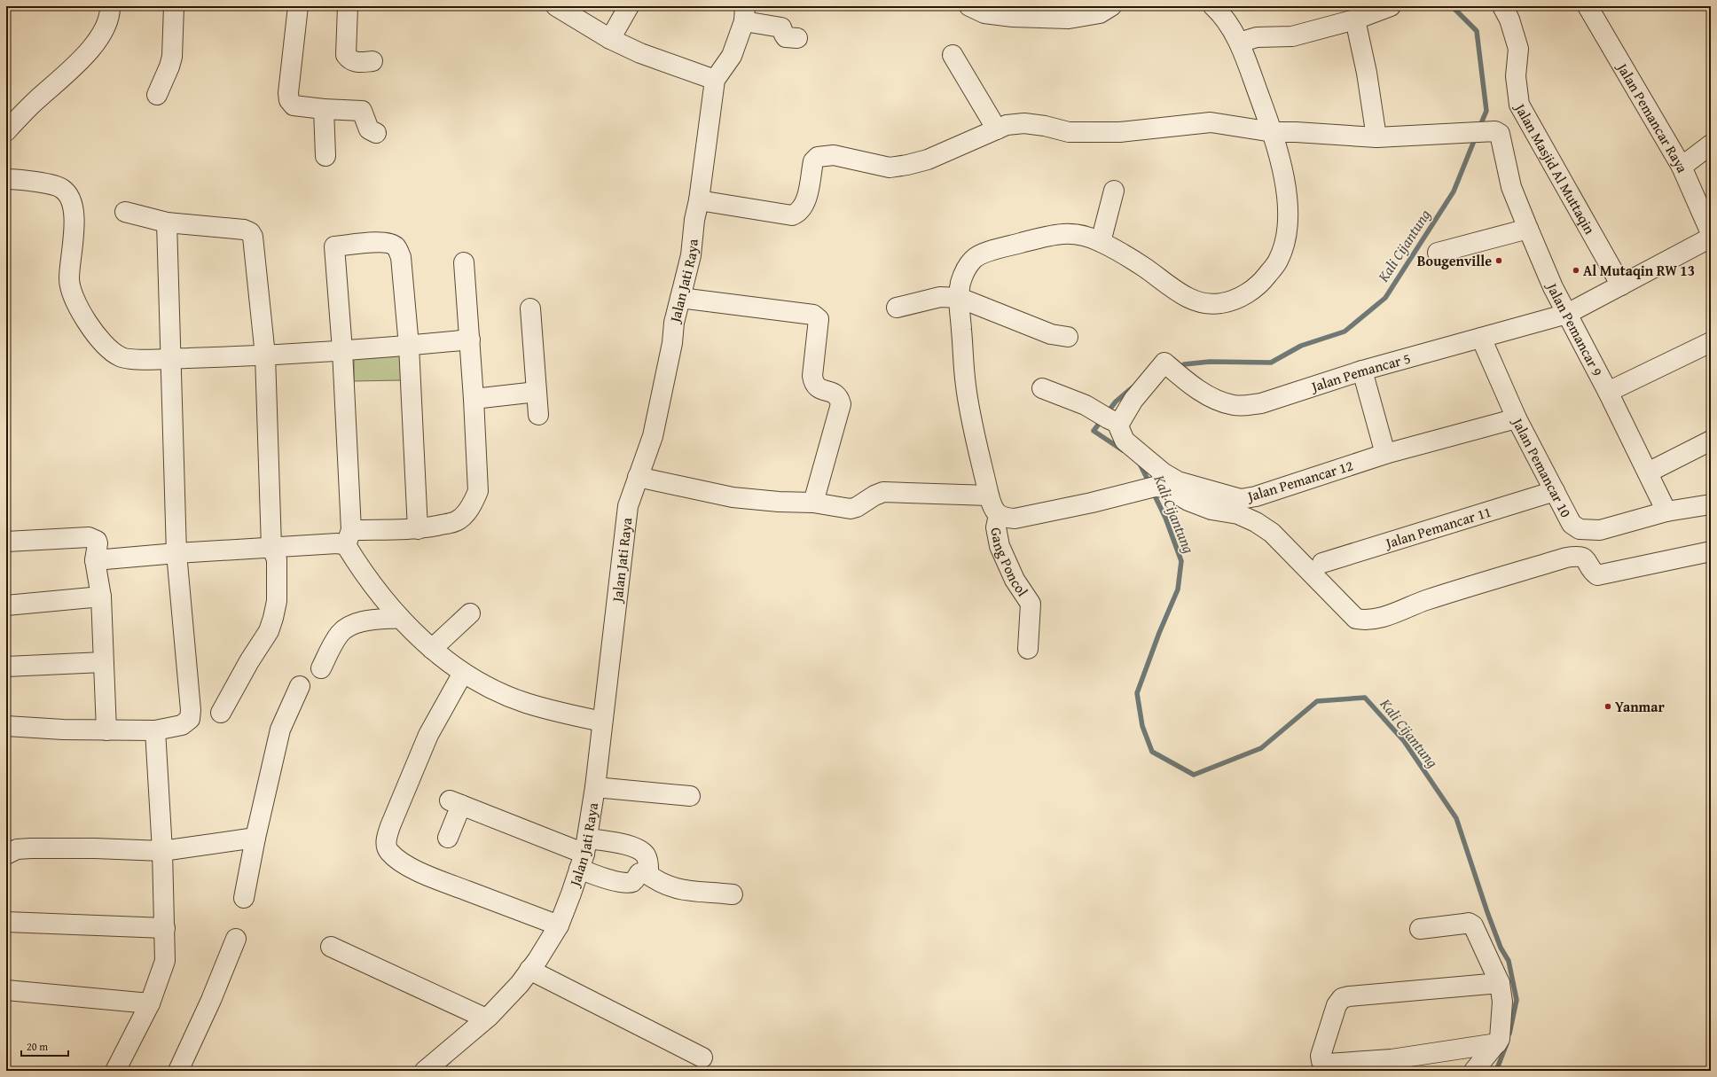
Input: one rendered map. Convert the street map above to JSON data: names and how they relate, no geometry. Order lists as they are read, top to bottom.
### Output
{
  "streets": {
    "street": [
      "Jalan Pemancar Raya",
      "Jalan Masjid Al Muttaqin",
      "Jalan Jati Raya",
      "Jalan Pemancar 9",
      "Jalan Pemancar 5",
      "Jalan Pemancar 10",
      "Jalan Pemancar 12",
      "Jalan Pemancar 11",
      "Gang Poncol"
    ]
  },
  "crossings": [
    ["Jalan Masjid Al Muttaqin", "Jalan Pemancar 5"],
    ["Jalan Pemancar 9", "Jalan Pemancar 5"],
    ["Jalan Pemancar 9", "Jalan Pemancar 10"],
    ["Jalan Pemancar 5", "Jalan Pemancar 10"],
    ["Jalan Pemancar 5", "Jalan Pemancar 12"],
    ["Jalan Pemancar 10", "Jalan Pemancar 12"],
    ["Jalan Pemancar 10", "Jalan Pemancar 11"]
  ],
  "water": ["Kali Cijantung"],
  "places": ["Bougenville", "Al Mutaqin RW 13", "Yanmar"],
  "scale_bar": "20 m"
}
